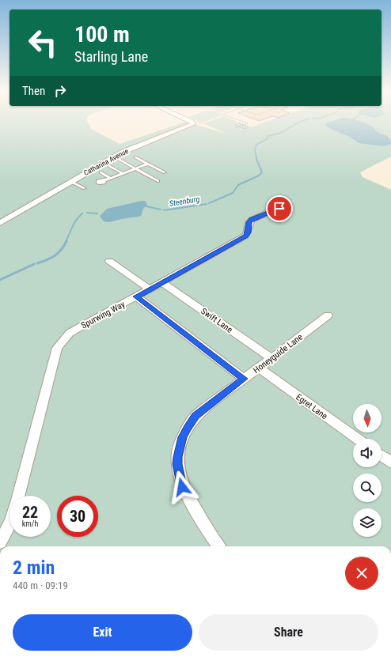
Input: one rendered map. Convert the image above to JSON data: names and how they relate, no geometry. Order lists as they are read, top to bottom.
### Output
{
  "streets": {
    "street": [
      "Catharina Avenue",
      "Spurwing Way",
      "Swift Lane",
      "Honeyguide Lane",
      "Egret Lane"
    ]
  },
  "crossings": [
    ["Spurwing Way", "Swift Lane"],
    ["Swift Lane", "Honeyguide Lane"],
    ["Honeyguide Lane", "Egret Lane"]
  ],
  "water": ["Steenburg"],
  "north": "bottom",
  "page": {
    "turn": ["100 m", "Starling Lane"],
    "then": "Then",
    "speed": "22 km/h",
    "limit": "30",
    "heading": ["2 min", "440 m · 09:19"],
    "buttons": ["Exit", "Share"]
  }
}
